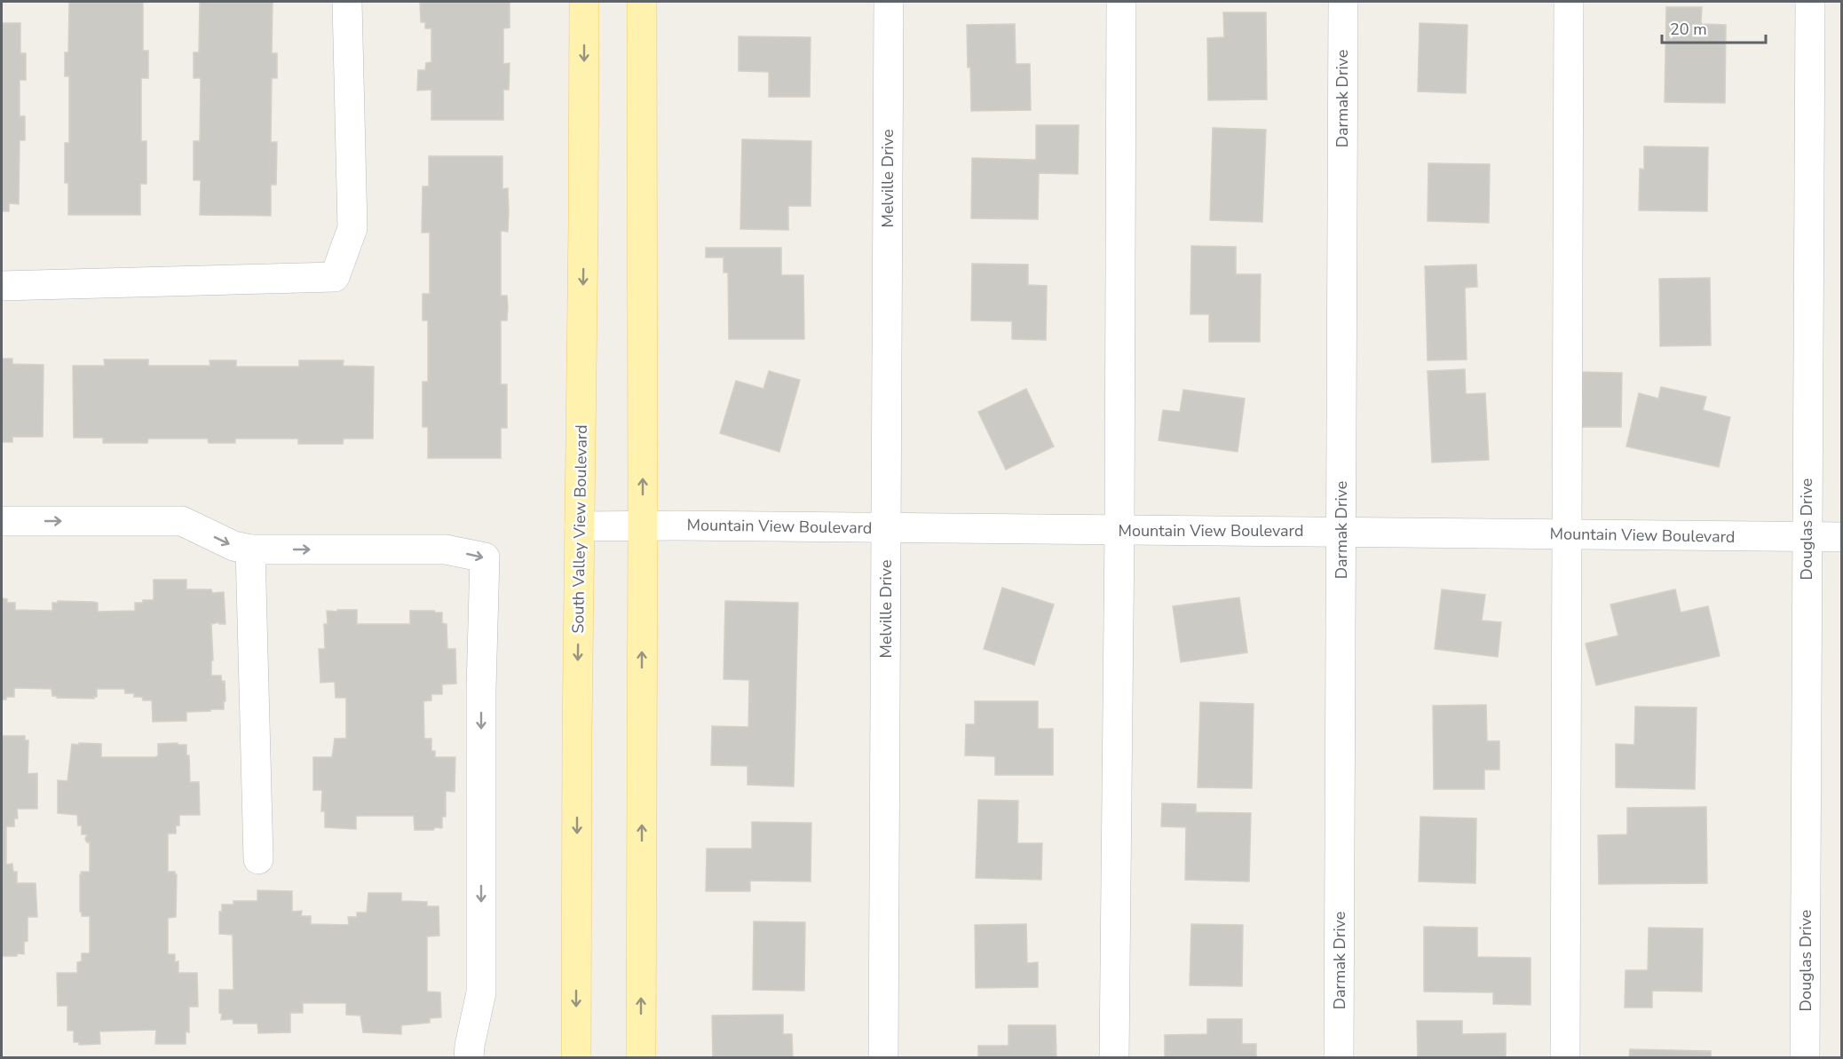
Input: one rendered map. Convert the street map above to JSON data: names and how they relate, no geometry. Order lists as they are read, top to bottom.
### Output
{
  "streets": {
    "main road": ["South Valley View Boulevard"],
    "street": [
      "Darmak Drive",
      "Melville Drive",
      "Mountain View Boulevard",
      "Douglas Drive"
    ]
  },
  "crossings": [
    ["Darmak Drive", "Mountain View Boulevard"],
    ["Melville Drive", "Mountain View Boulevard"],
    ["Mountain View Boulevard", "South Valley View Boulevard"],
    ["Mountain View Boulevard", "Douglas Drive"]
  ],
  "scale_bar": "20 m"
}
